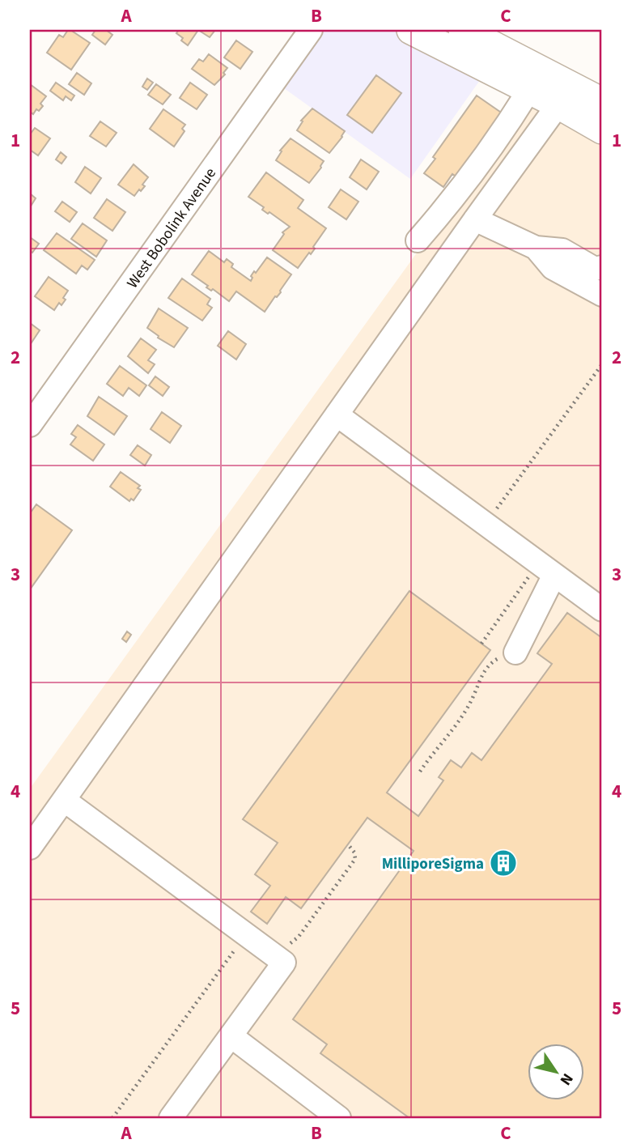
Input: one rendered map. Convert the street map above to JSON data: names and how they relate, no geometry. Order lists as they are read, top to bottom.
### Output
{
  "streets": {
    "street": ["West Bobolink Avenue"]
  },
  "places": {
    "building": ["MilliporeSigma"]
  },
  "north": "bottom right",
  "grid": {
    "columns": ["A", "B", "C"],
    "rows": [
      "1",
      "2",
      "3",
      "4",
      "5"
    ]
  }
}
